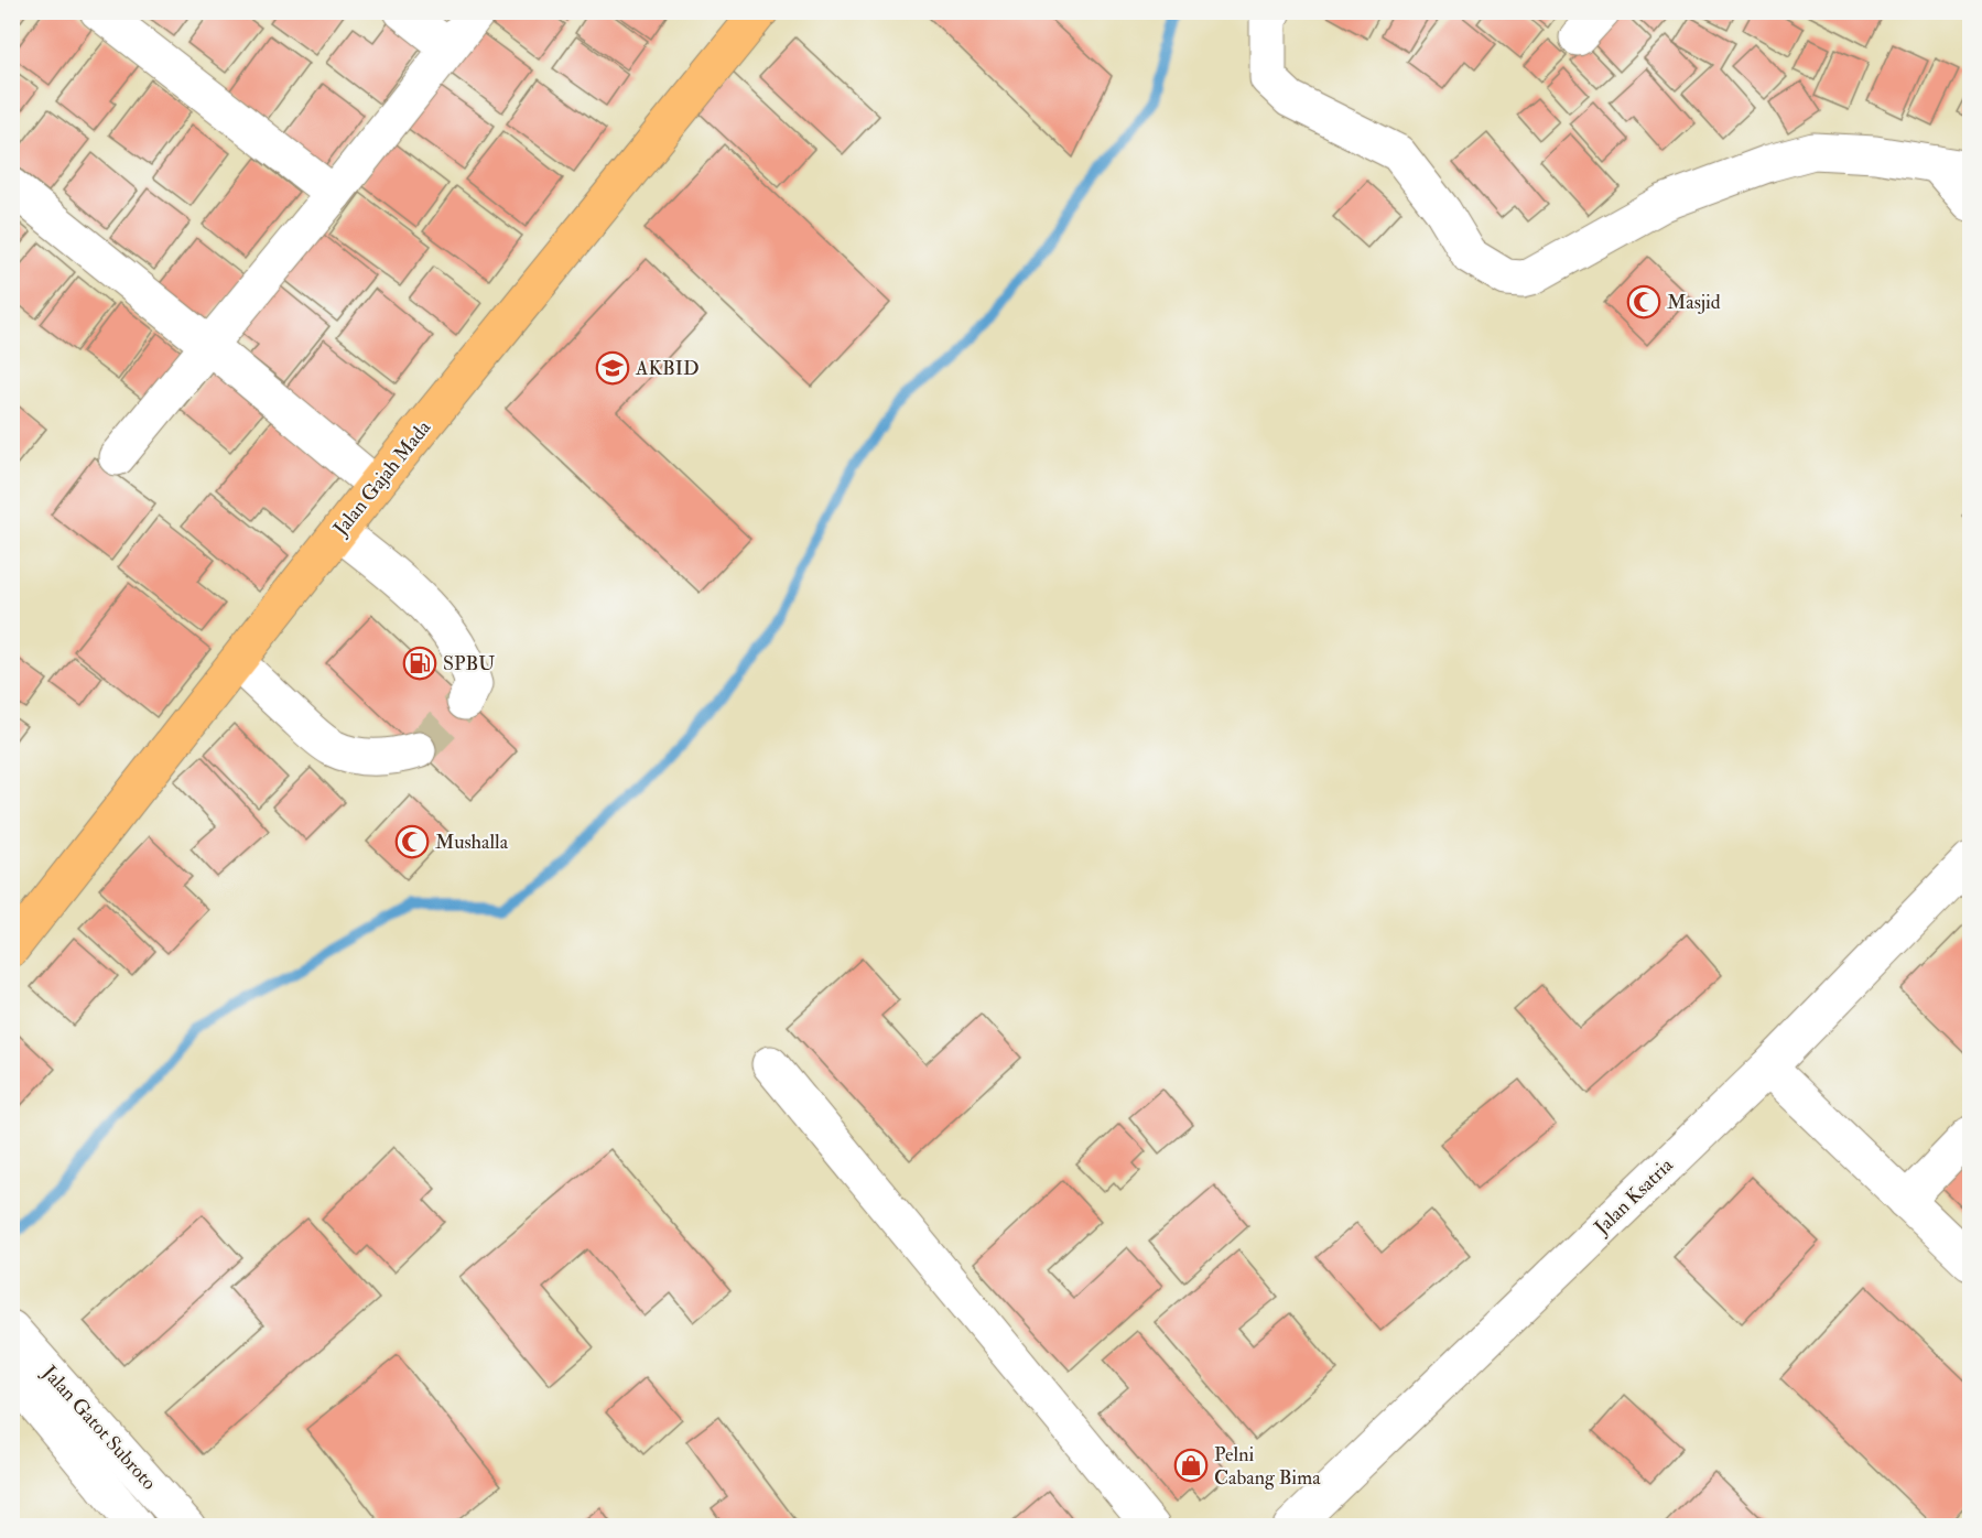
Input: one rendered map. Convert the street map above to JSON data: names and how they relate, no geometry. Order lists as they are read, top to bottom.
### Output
{
  "streets": {
    "main road": ["Jalan Gajah Mada"],
    "street": ["Jalan Ksatria", "Jalan Gatot Subroto"]
  },
  "places": {
    "mosque": ["Masjid", "Mushalla"],
    "school or university": ["AKBID"],
    "fuel station": ["SPBU"],
    "shop": ["Pelni Cabang Bima"]
  }
}
